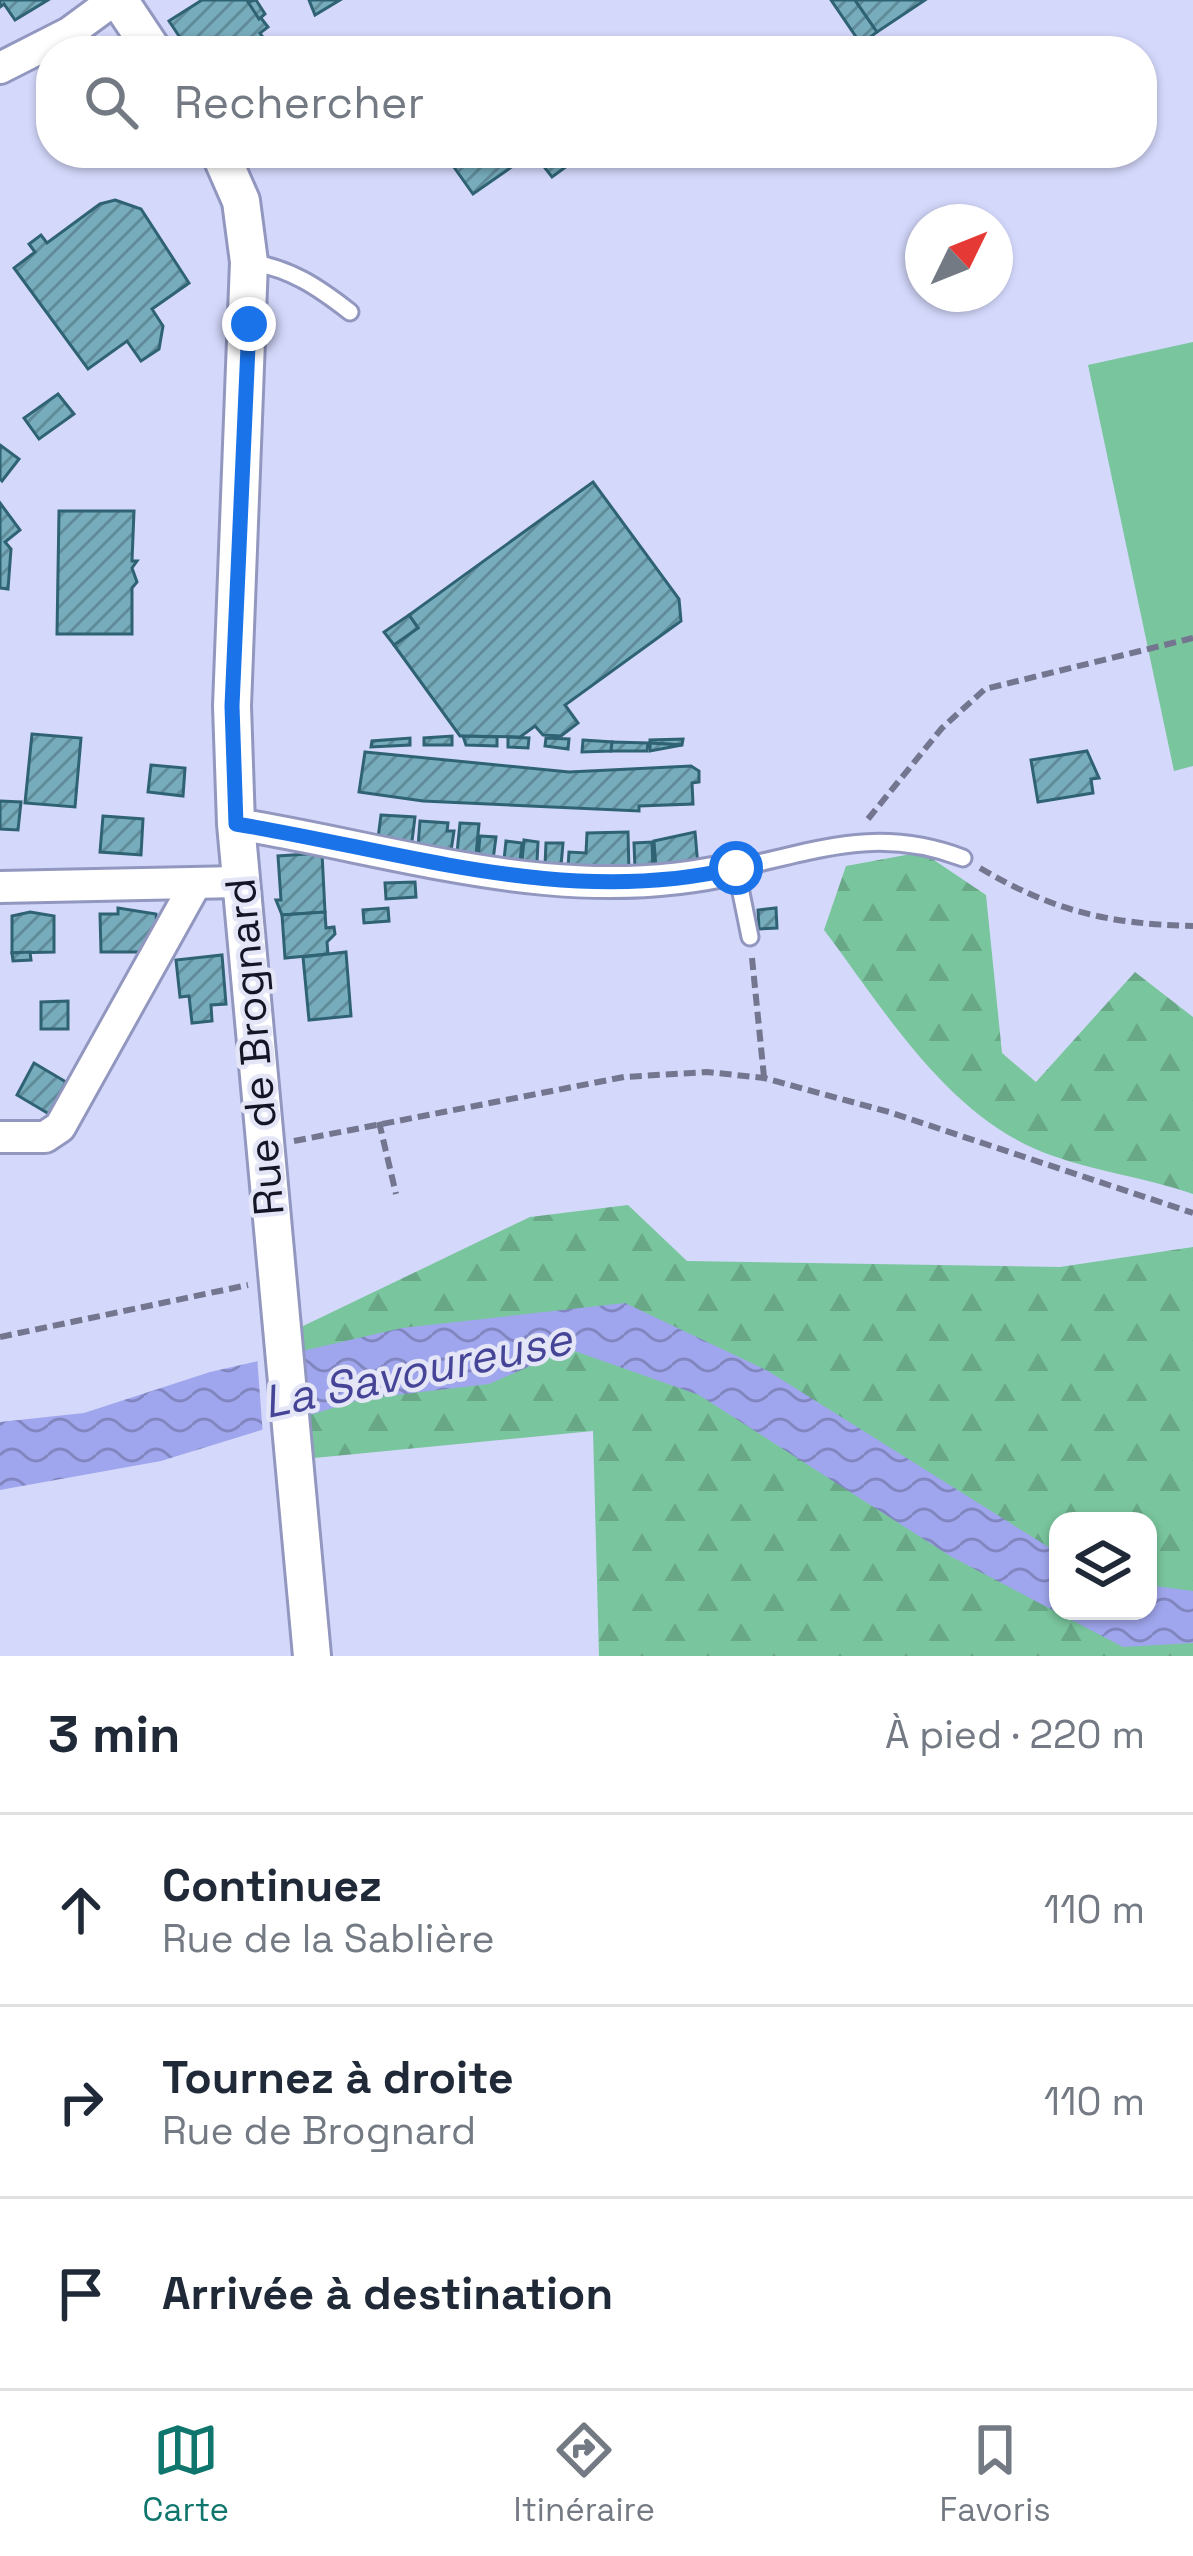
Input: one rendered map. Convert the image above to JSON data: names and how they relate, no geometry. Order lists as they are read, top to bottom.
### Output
{
  "streets": {
    "street": ["Rue de Brognard"]
  },
  "water": ["La Savoureuse"],
  "north": "top right",
  "page": {
    "search": "Rechercher",
    "heading": ["3 min", "À pied · 220 m"],
    "list": [
      ["Continuez", "Rue de la Sablière", "110 m"],
      ["Tournez à droite", "Rue de Brognard", "110 m"],
      "Arrivée à destination"
    ],
    "nav": ["Carte", "Itinéraire", "Favoris"]
  }
}
